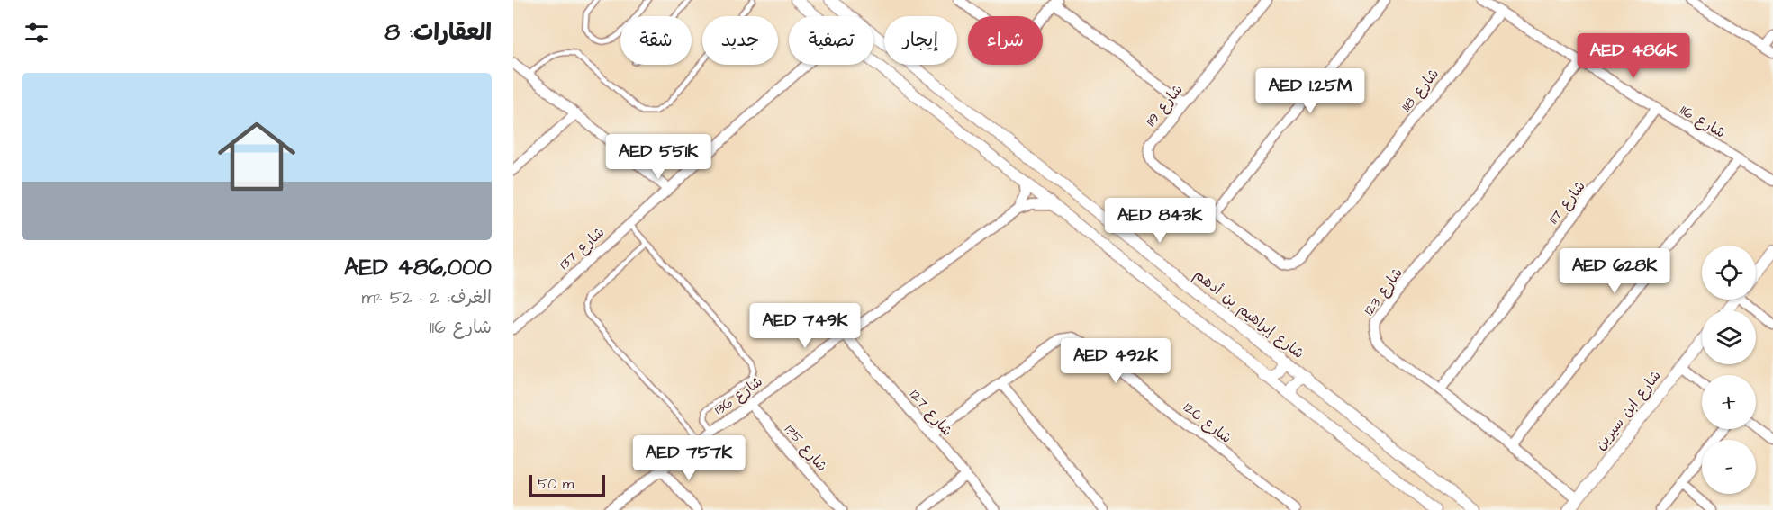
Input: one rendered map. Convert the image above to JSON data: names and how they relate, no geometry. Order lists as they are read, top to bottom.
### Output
{
  "streets": {
    "street": [
      "شارع 118",
      "شارع 119",
      "شارع 116",
      "شارع 117",
      "شارع 137",
      "شارع 123",
      "شارع إبراهيم بن أدهم",
      "شارع 136",
      "شارع ابن سيرين",
      "شارع 127",
      "شارع 126",
      "شارع 135"
    ]
  },
  "crossings": [
    ["شارع 118", "شارع 119"],
    ["شارع 118", "شارع 116"],
    ["شارع 116", "شارع 117"],
    ["شارع 116", "شارع 123"],
    ["شارع 117", "شارع 123"],
    ["شارع 123", "شارع ابن سيرين"],
    ["شارع 136", "شارع 127"],
    ["شارع 136", "شارع 135"],
    ["شارع 127", "شارع 126"]
  ],
  "scale_bar": "50 m",
  "page": {
    "heading": "العقارات: 8",
    "chip": [
      "شراء",
      "إيجار",
      "تصفية",
      "جديد",
      "شقة"
    ],
    "price": [
      "AED 486K",
      "AED 1.25M",
      "AED 551K",
      "AED 843K",
      "AED 628K",
      "AED 749K",
      "AED 492K",
      "AED 757K"
    ],
    "list": [
      {
        "name": "AED 486,000",
        "note": "الغرف: 2 · 52 m² · شارع 116"
      }
    ],
    "map_buttons": ["+", "−"],
    "scale": "50 m"
  }
}
